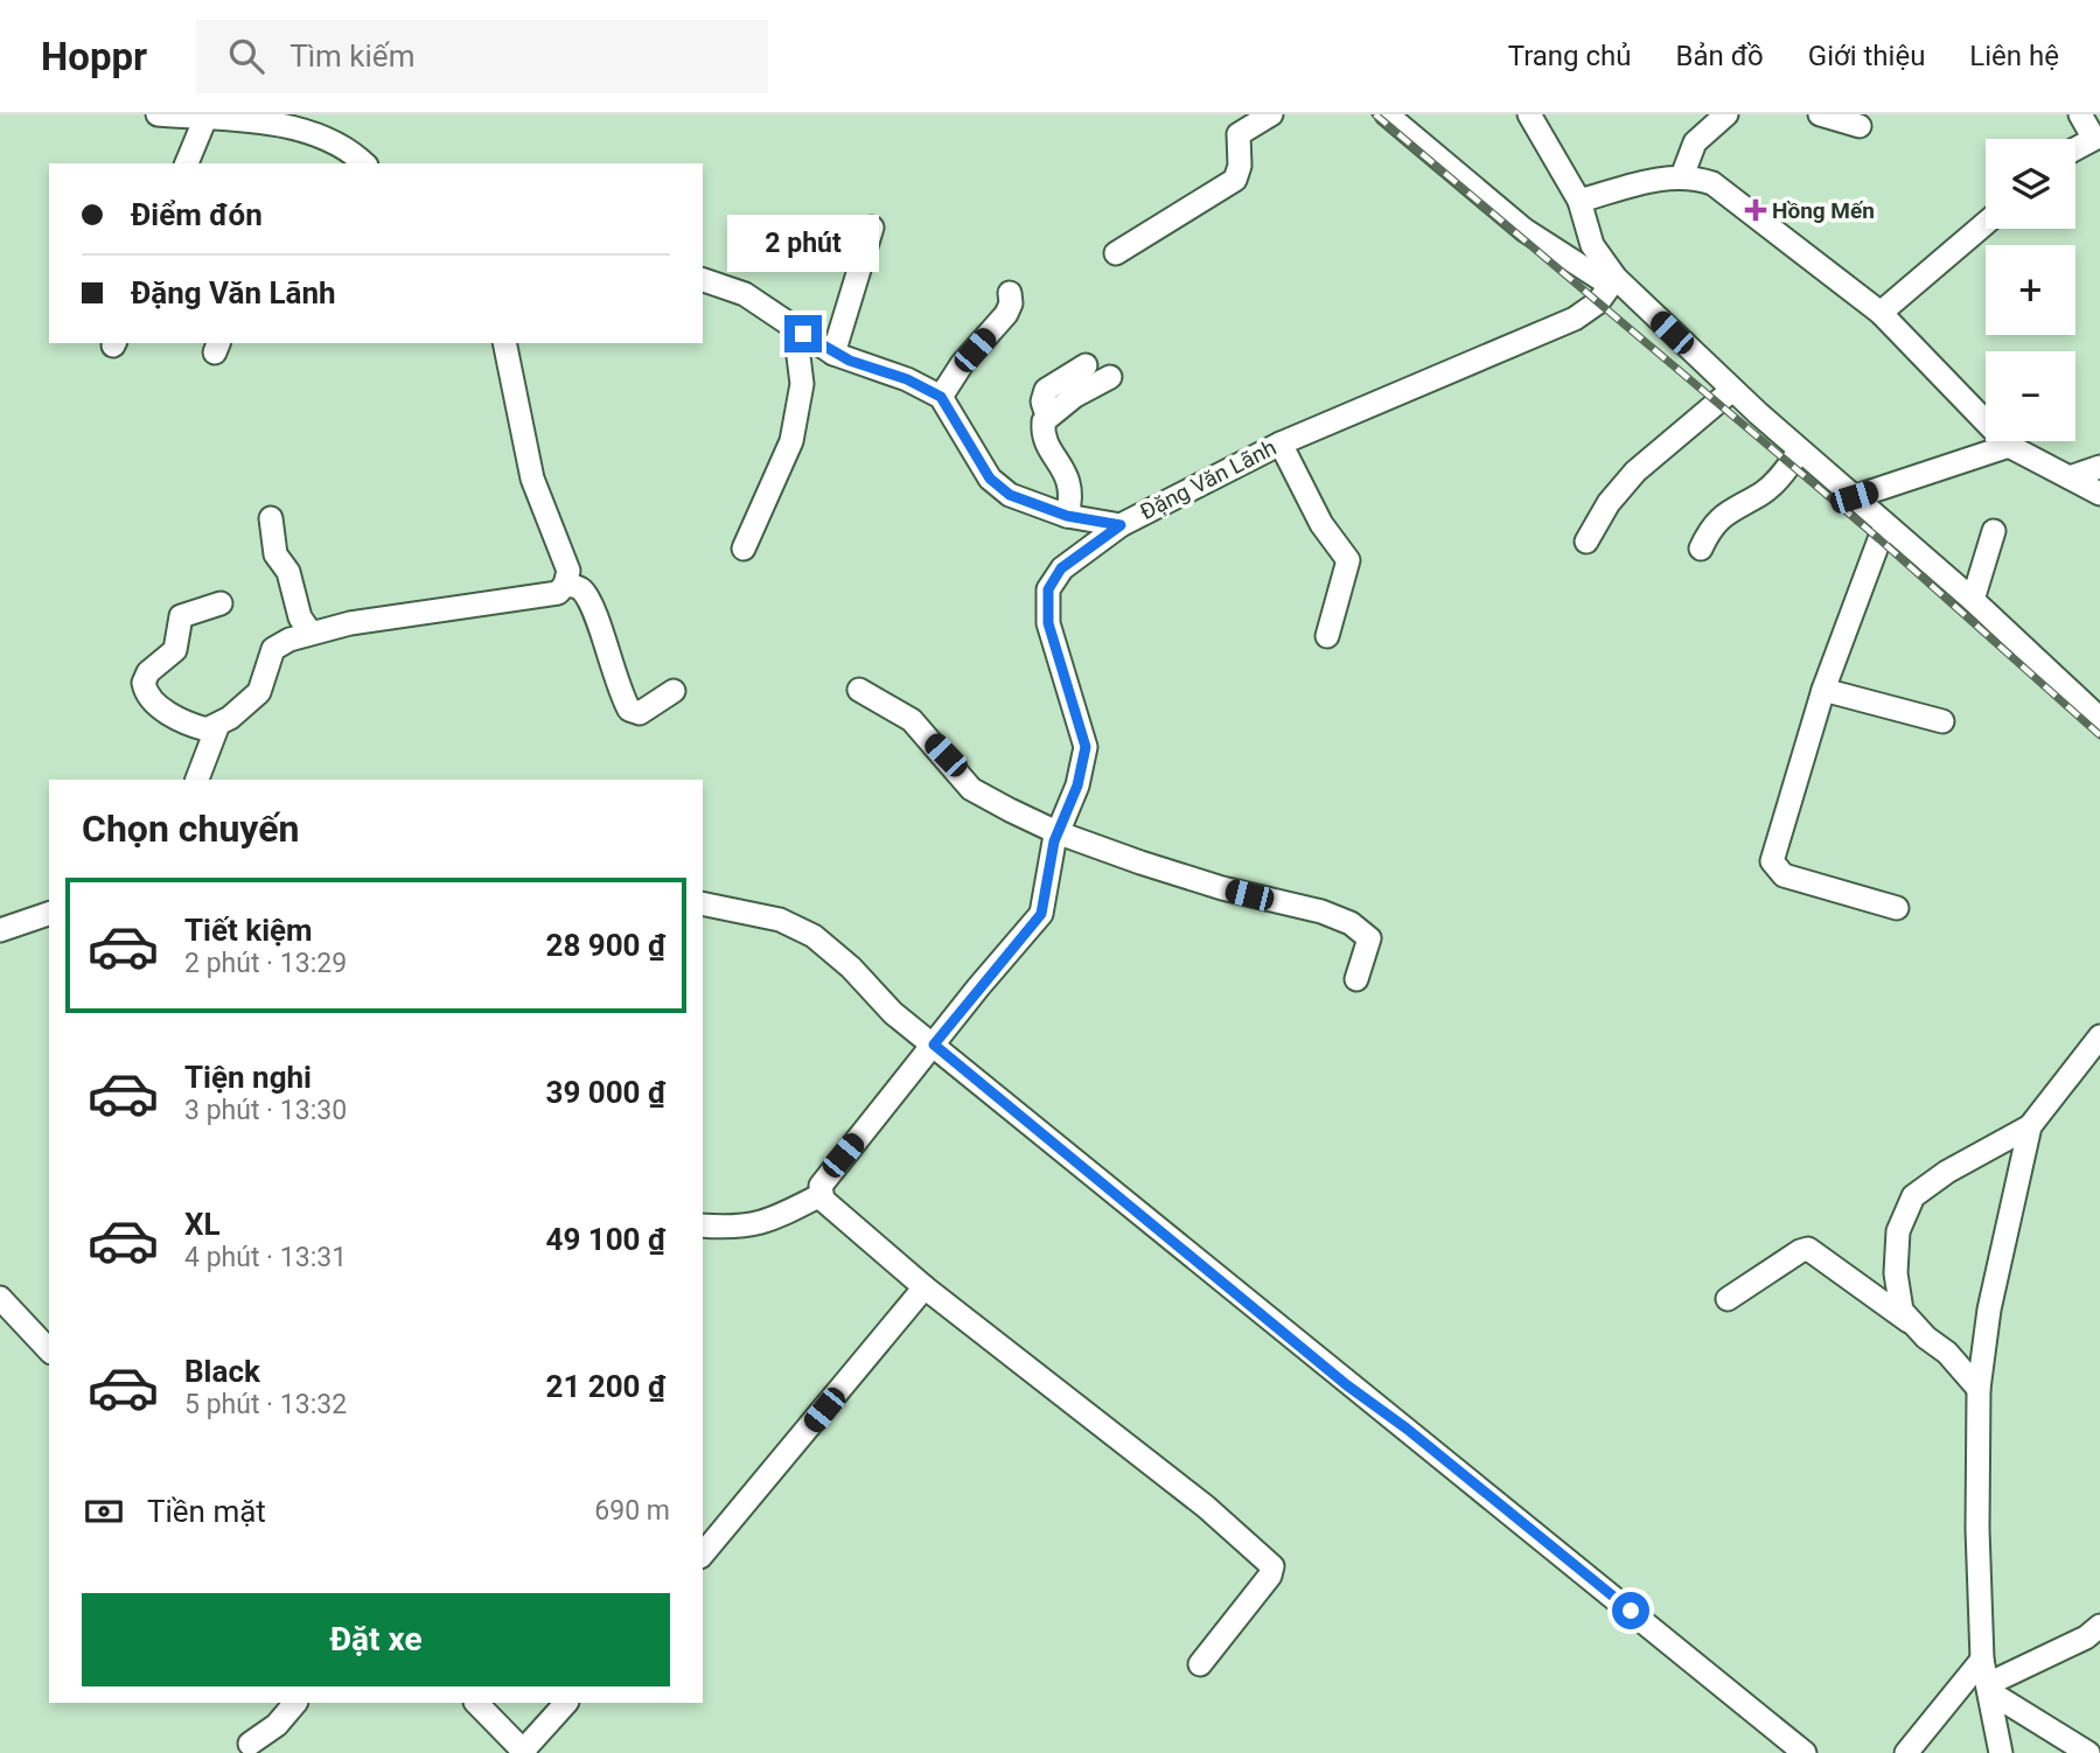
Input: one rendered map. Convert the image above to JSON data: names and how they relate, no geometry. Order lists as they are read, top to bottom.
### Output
{
  "streets": {
    "street": ["Đặng Văn Lãnh"]
  },
  "places": {
    "health": ["Hồng Mến"]
  },
  "page": {
    "header": "Hoppr",
    "search": "Tìm kiếm",
    "nav": [
      "Trang chủ",
      "Bản đồ",
      "Giới thiệu",
      "Liên hệ"
    ],
    "map_buttons": ["+", "−"],
    "banner": ["Điểm đón", "Đặng Văn Lãnh"],
    "bubble": "2 phút",
    "heading": "Chọn chuyến",
    "list": [
      {
        "name": "Tiết kiệm",
        "note": "2 phút · 13:29",
        "value": "28 900 ₫"
      },
      {
        "name": "Tiện nghi",
        "note": "3 phút · 13:30",
        "value": "39 000 ₫"
      },
      {
        "name": "XL",
        "note": "4 phút · 13:31",
        "value": "49 100 ₫"
      },
      {
        "name": "Black",
        "note": "5 phút · 13:32",
        "value": "21 200 ₫"
      }
    ],
    "pay": ["Tiền mặt", "690 m"],
    "buttons": "Đặt xe"
  }
}
